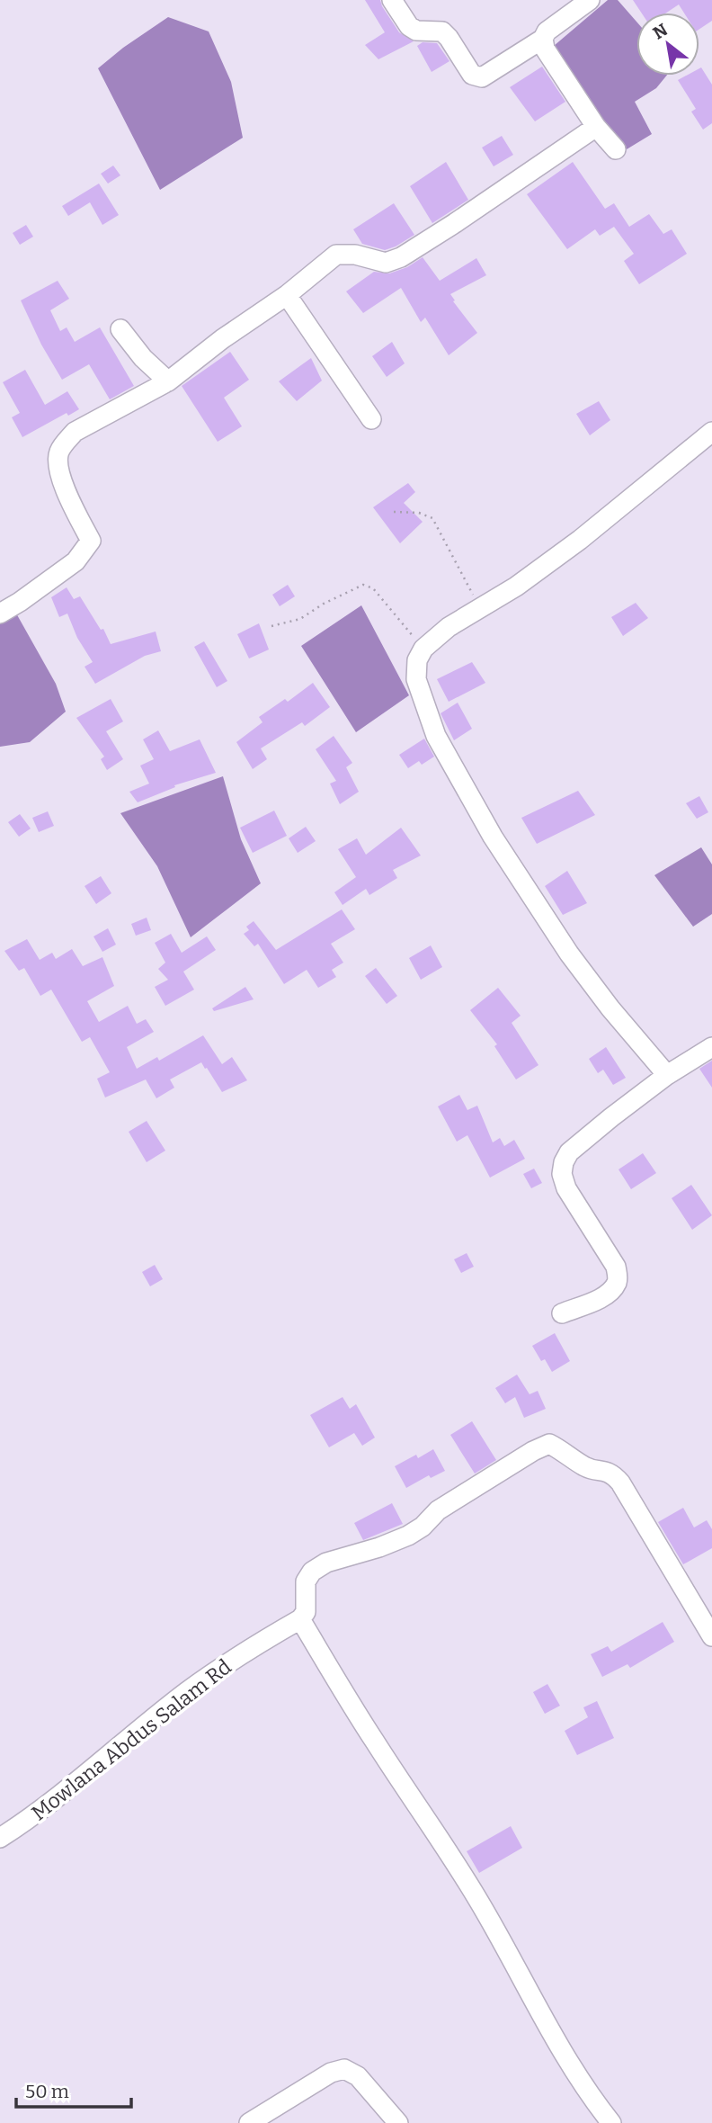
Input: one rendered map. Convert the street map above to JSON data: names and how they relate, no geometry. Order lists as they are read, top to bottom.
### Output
{
  "streets": {
    "street": ["Mowlana Abdus Salam Rd"]
  },
  "scale_bar": "50 m",
  "north": "top left"
}
